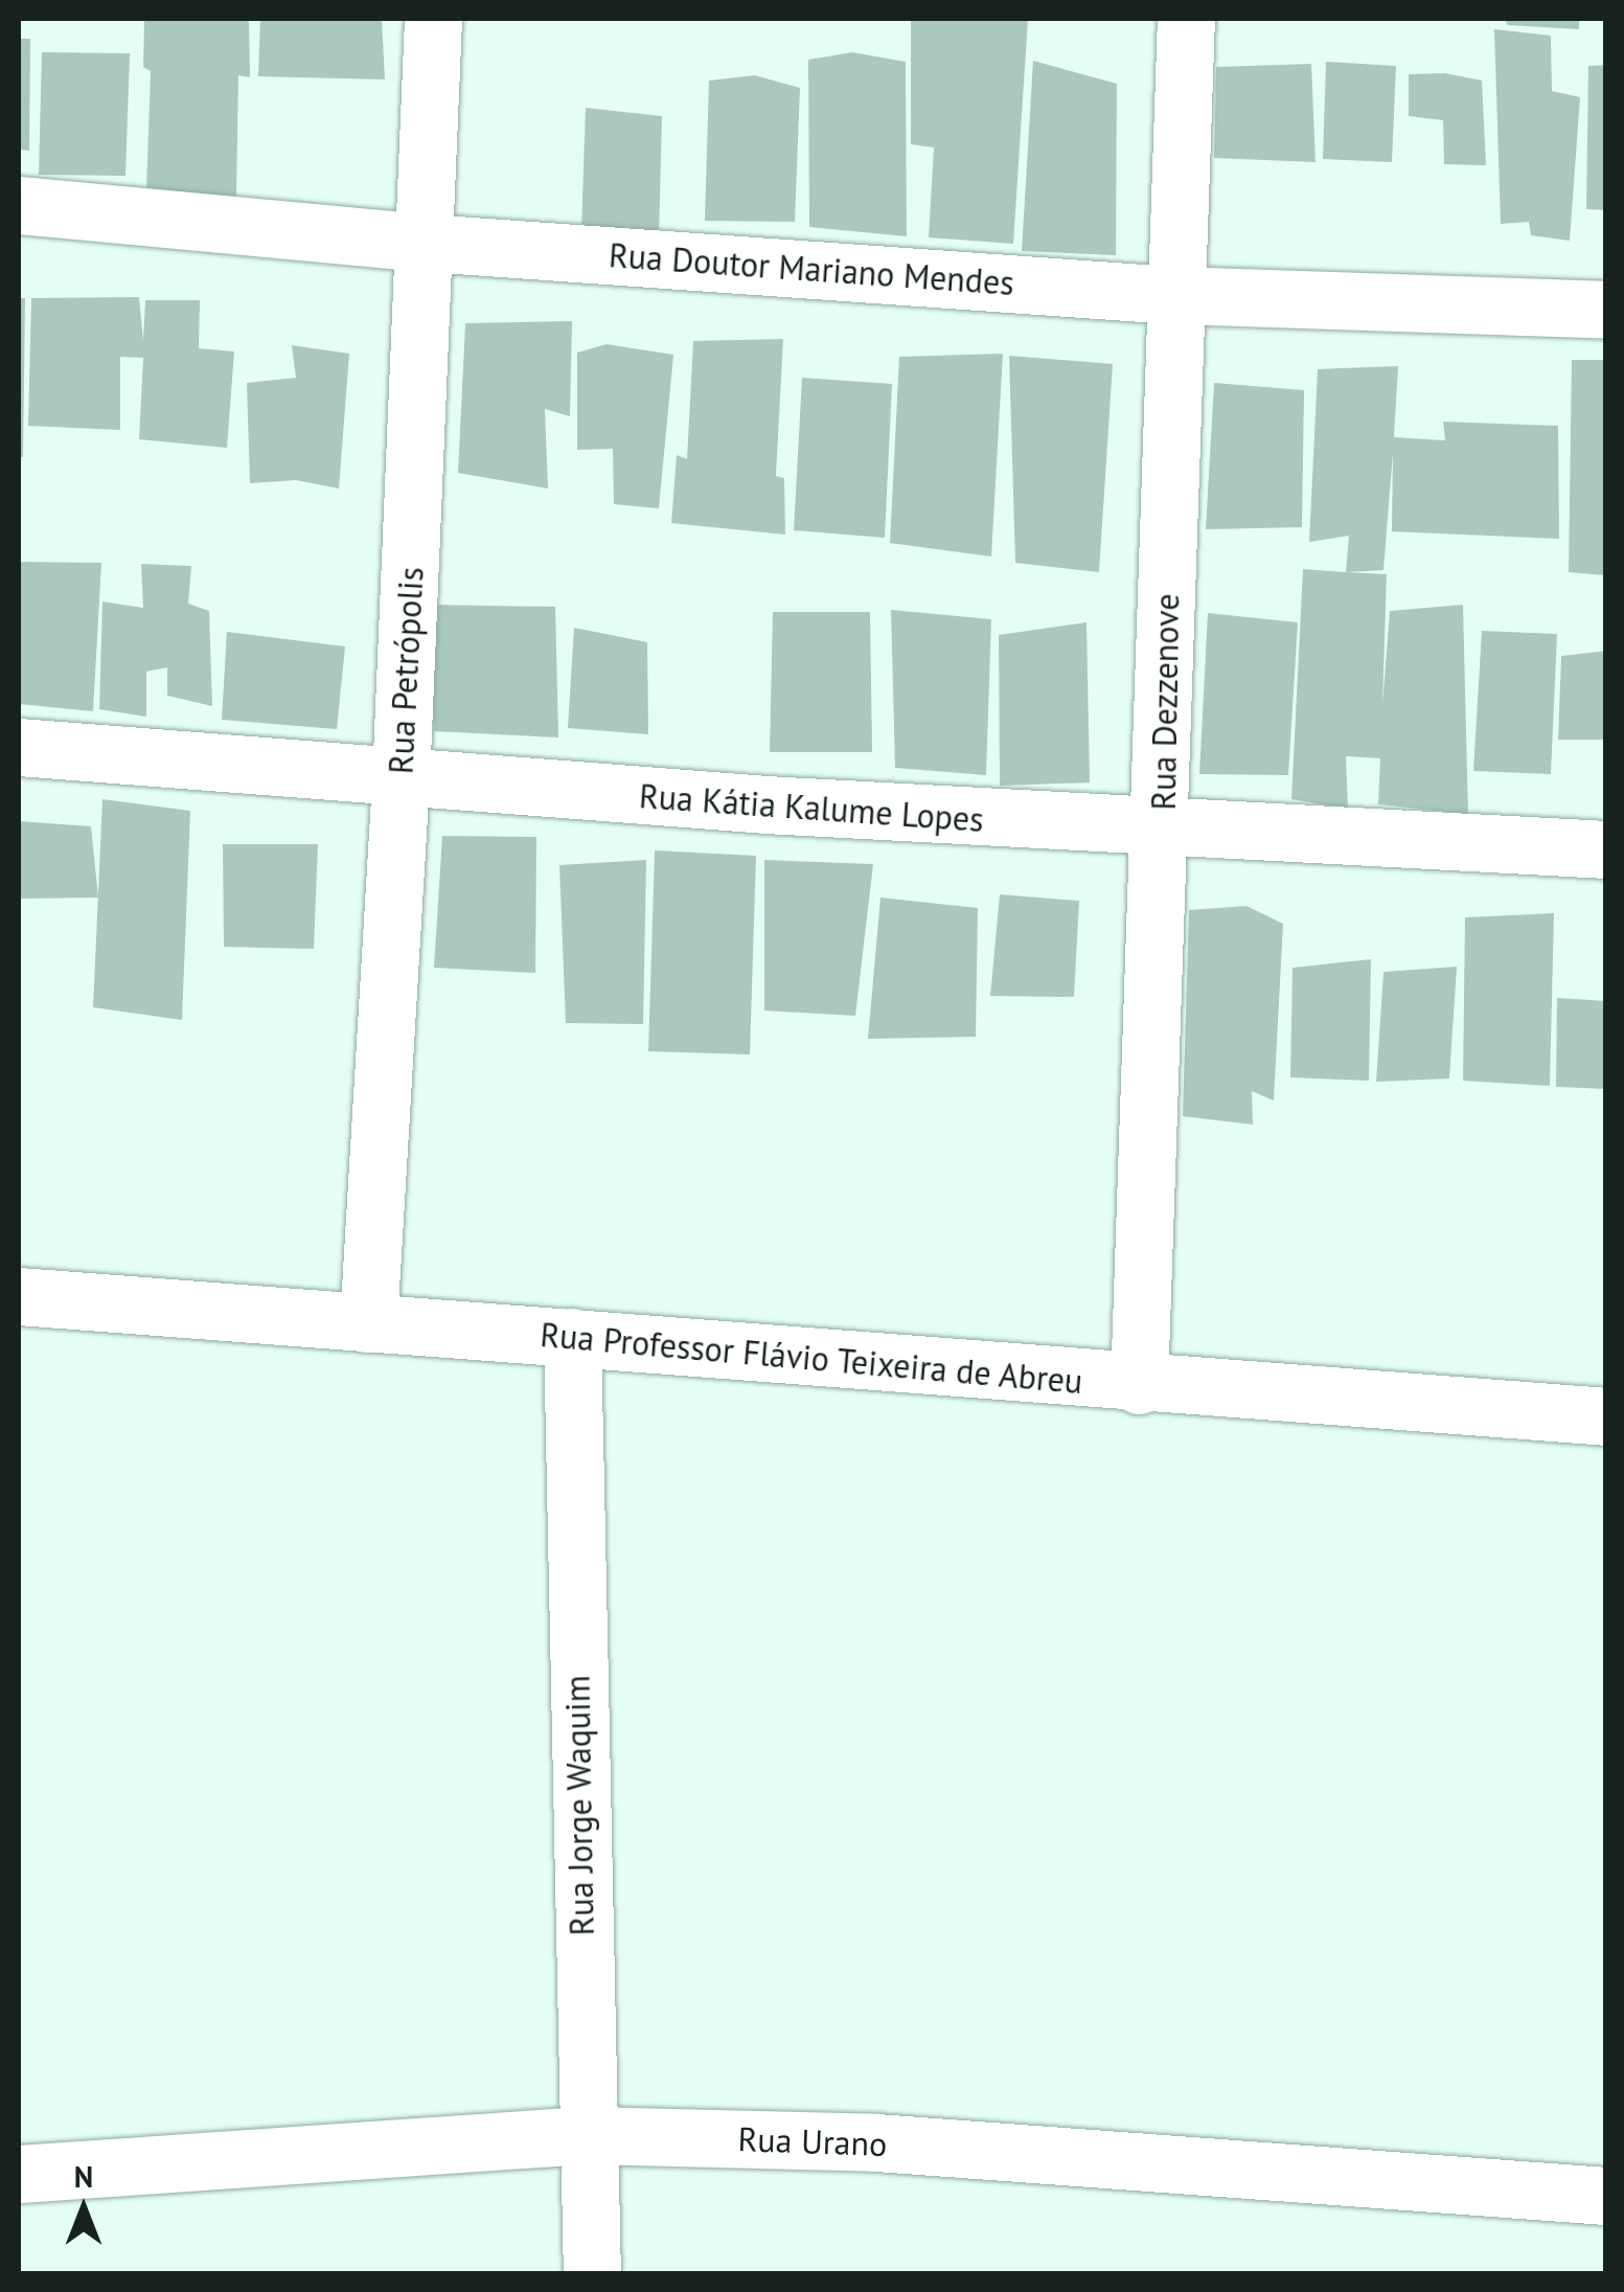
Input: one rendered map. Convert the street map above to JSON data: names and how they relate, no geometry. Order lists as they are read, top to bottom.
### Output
{
  "streets": {
    "street": [
      "Rua Doutor Mariano Mendes",
      "Rua Petrópolis",
      "Rua Dezzenove",
      "Rua Kátia Kalume Lopes",
      "Rua Professor Flávio Teixeira de Abreu",
      "Rua Jorge Waquim",
      "Rua Urano"
    ]
  },
  "crossings": [
    ["Rua Doutor Mariano Mendes", "Rua Petrópolis"],
    ["Rua Doutor Mariano Mendes", "Rua Dezzenove"],
    ["Rua Petrópolis", "Rua Kátia Kalume Lopes"],
    ["Rua Petrópolis", "Rua Professor Flávio Teixeira de Abreu"],
    ["Rua Dezzenove", "Rua Kátia Kalume Lopes"],
    ["Rua Dezzenove", "Rua Professor Flávio Teixeira de Abreu"],
    ["Rua Professor Flávio Teixeira de Abreu", "Rua Jorge Waquim"],
    ["Rua Jorge Waquim", "Rua Urano"]
  ],
  "north": "top"
}
